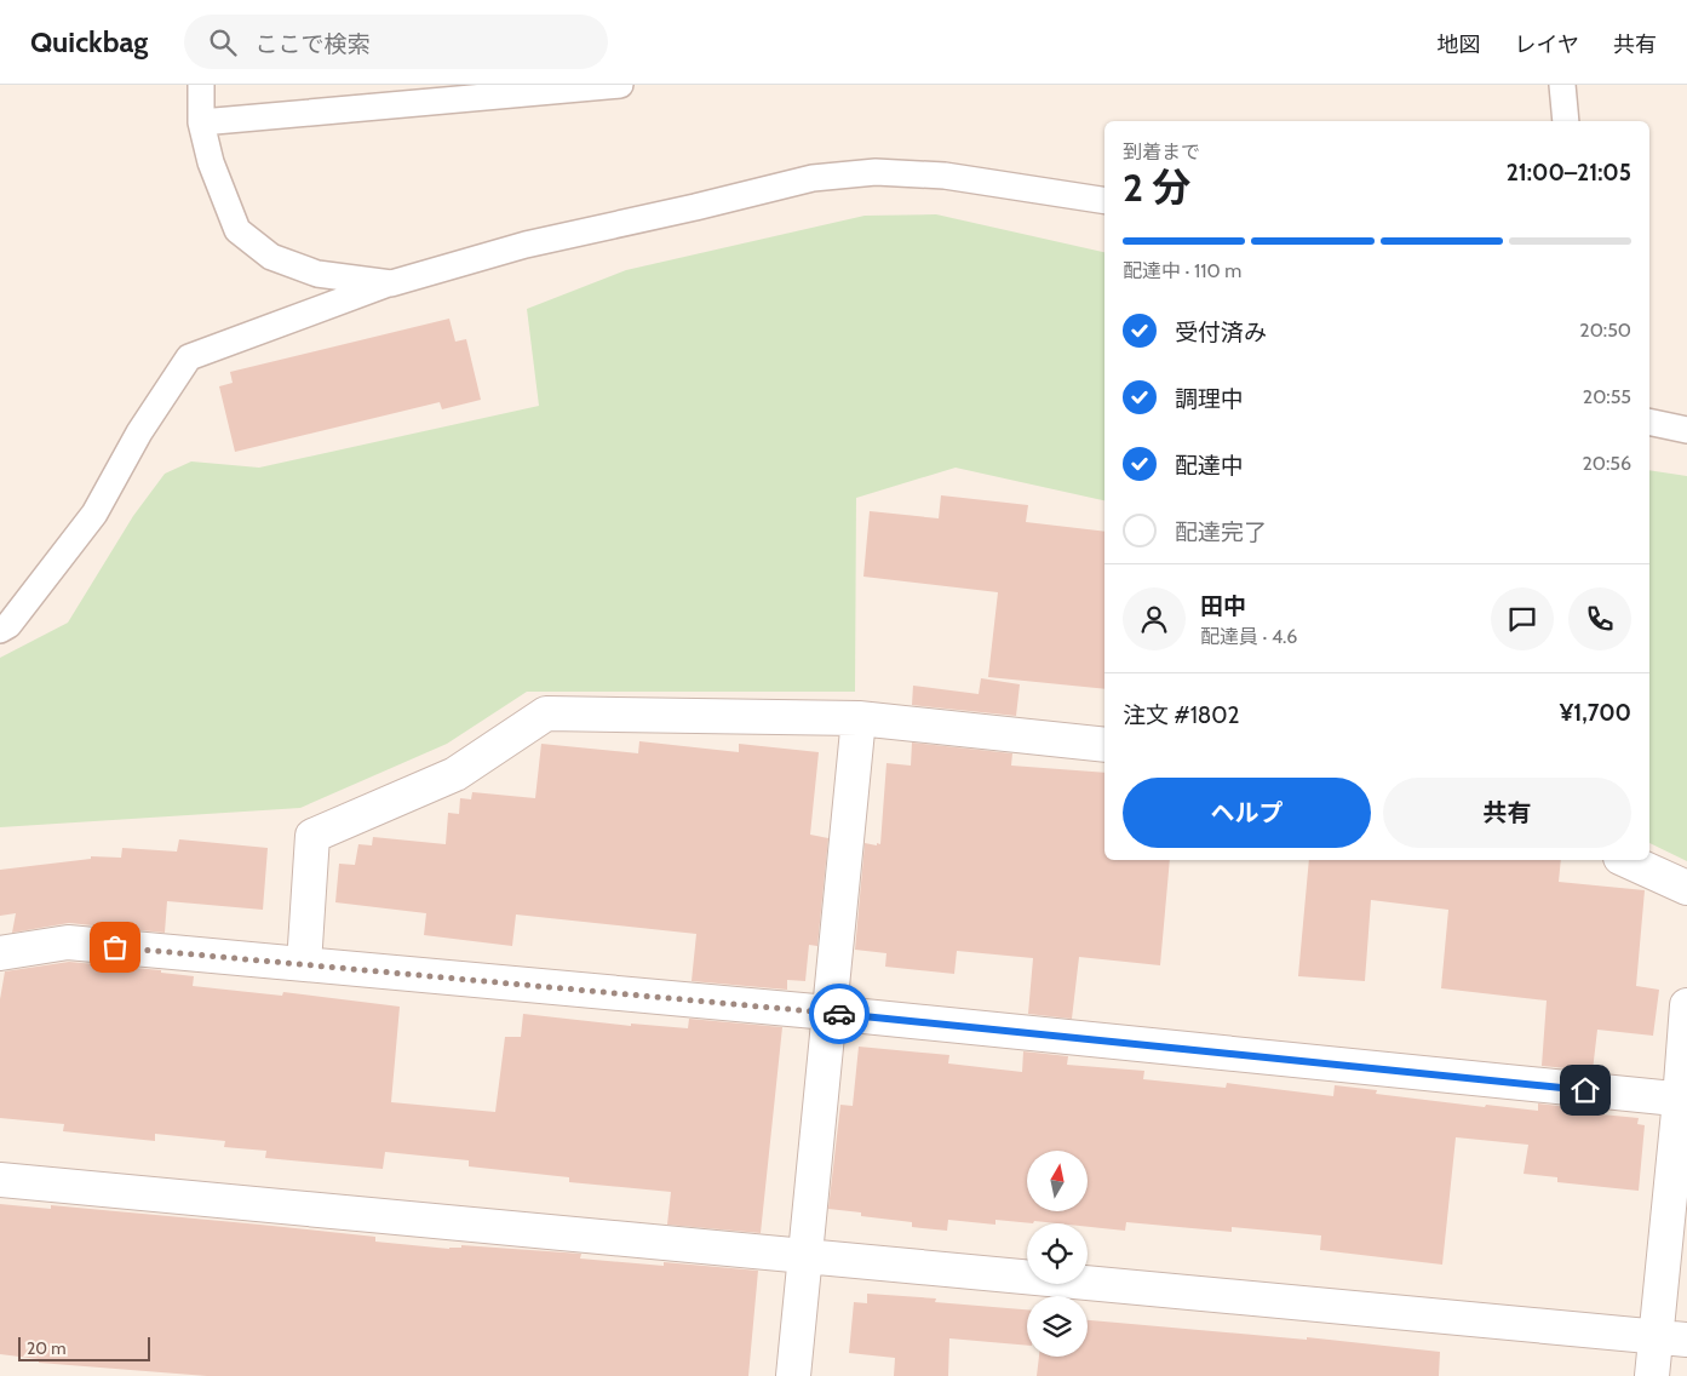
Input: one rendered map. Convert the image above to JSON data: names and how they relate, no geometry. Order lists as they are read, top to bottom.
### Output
{
  "scale_bar": "20 m",
  "north": "top",
  "page": {
    "header": "Quickbag",
    "search": "ここで検索",
    "nav": ["地図", "レイヤ", "共有"],
    "heading": ["2 分", "到着まで", "21:00–21:05"],
    "panel": [
      "田中",
      "配達員 · 4.6",
      "注文 #1802",
      "¥1,700"
    ],
    "bar": "配達中 · 110 m",
    "list": [
      ["受付済み", "20:50"],
      ["調理中", "20:55"],
      ["配達中", "20:56"],
      "配達完了"
    ],
    "buttons": ["ヘルプ", "共有"],
    "scale": "20 m"
  }
}
